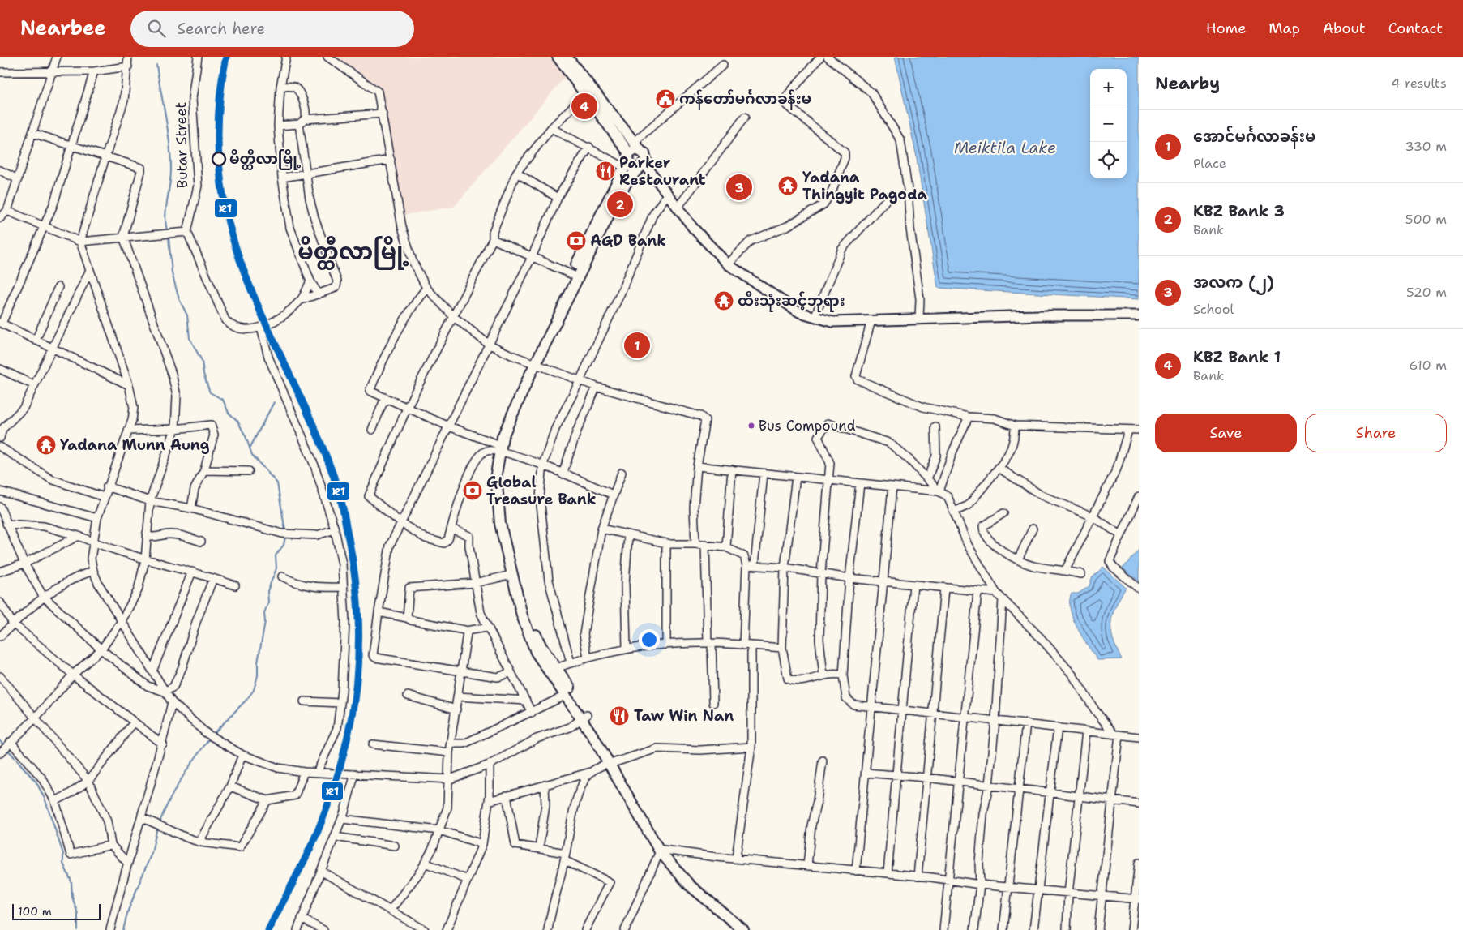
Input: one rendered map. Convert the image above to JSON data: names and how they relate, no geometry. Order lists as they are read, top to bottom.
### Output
{
  "streets": {
    "street": ["Butar Street"]
  },
  "districts": ["မိတ္ထီလာမြို့"],
  "water": ["Meiktila Lake"],
  "places": {
    "public building": ["ကန်တော်မင်္ဂလာခန်းမ"],
    "other": ["မိတ္ထီလာမြို့", "Bus Compound"],
    "restaurant": ["Parker Restaurant", "Taw Win Nan"],
    "temple": ["Yadana Thingyit Pagoda", "ထီးသုံးဆင့်ဘုရား", "Yadana Munn Aung"],
    "bank": ["AGD Bank", "Global Treasure Bank"]
  },
  "lines": ["transit line R1"],
  "scale_bar": "100 m",
  "page": {
    "header": "Nearbee",
    "search": "Search here",
    "nav": [
      "Home",
      "Map",
      "About",
      "Contact"
    ],
    "heading": ["Nearby", "4 results"],
    "map_buttons": ["+", "−"],
    "pins": [
      "4",
      "3",
      "2",
      "1"
    ],
    "list": [
      {
        "mark": "1",
        "name": "အောင်မင်္ဂလာခန်းမ",
        "note": "Place",
        "value": "330 m"
      },
      {
        "mark": "2",
        "name": "KBZ Bank 3",
        "note": "Bank",
        "value": "500 m"
      },
      {
        "mark": "3",
        "name": "အလက (၂)",
        "note": "School",
        "value": "520 m"
      },
      {
        "mark": "4",
        "name": "KBZ Bank 1",
        "note": "Bank",
        "value": "610 m"
      }
    ],
    "buttons": ["Save", "Share"],
    "scale": "100 m"
  }
}
